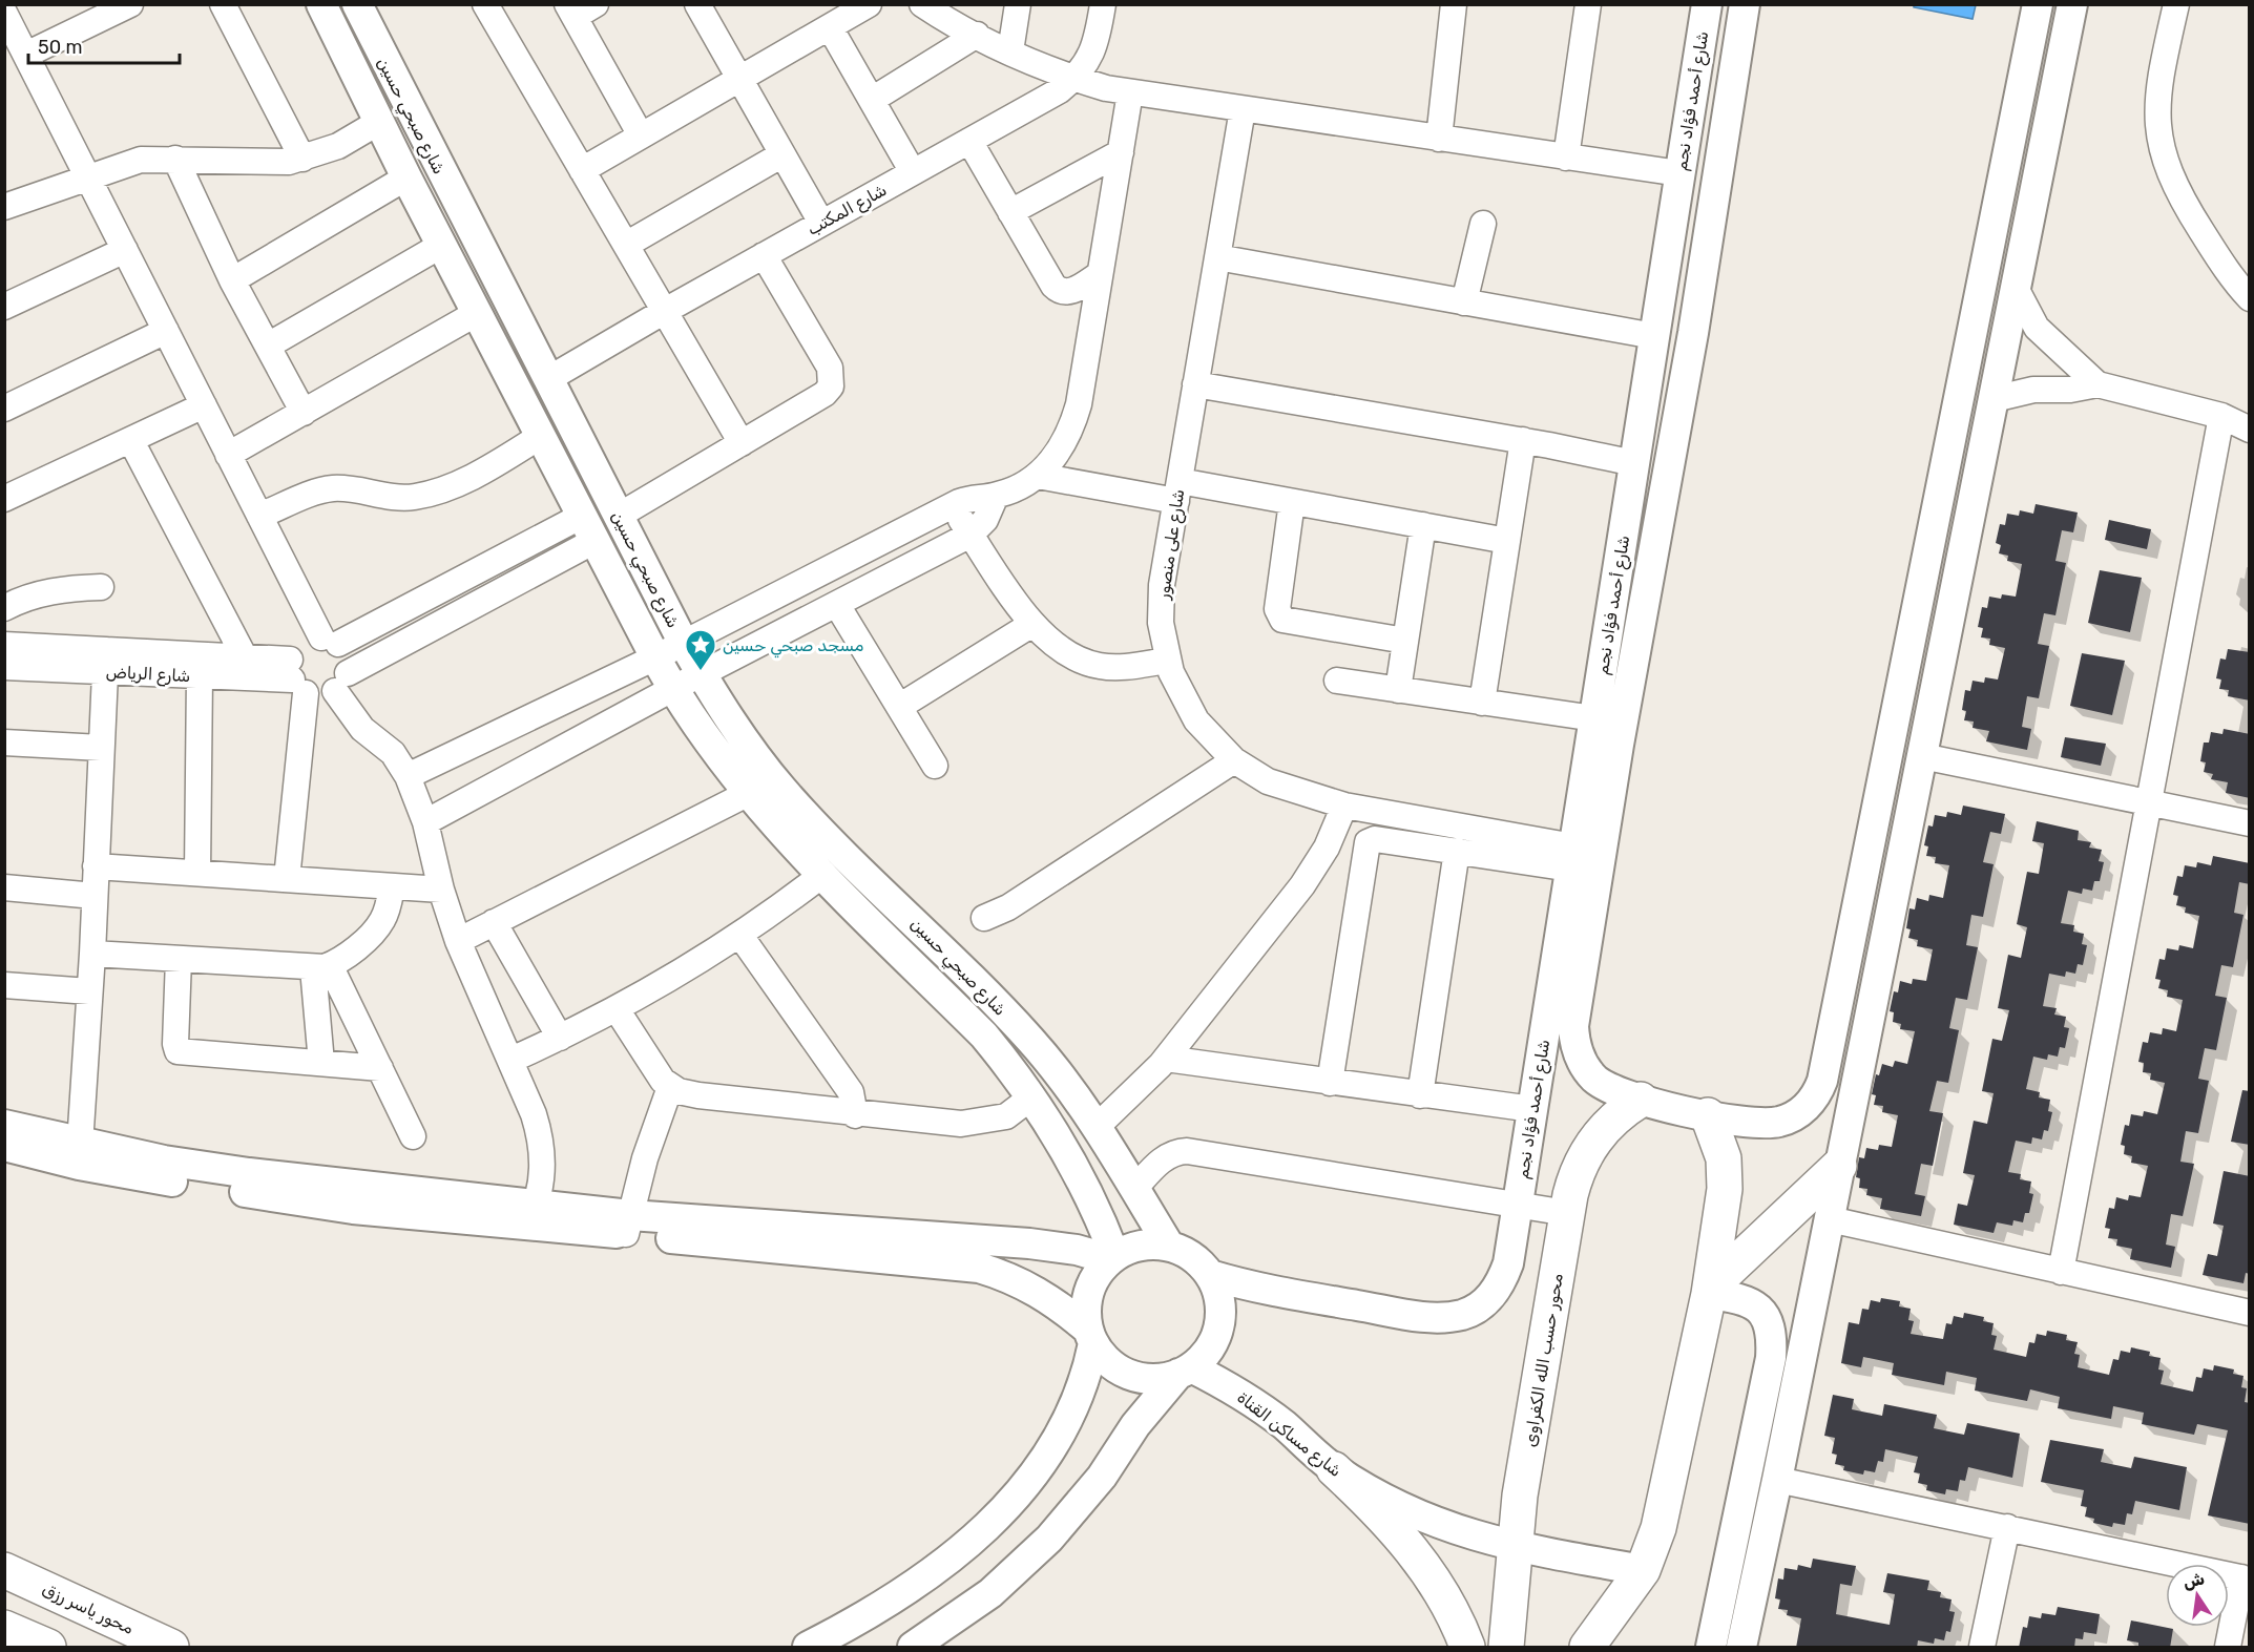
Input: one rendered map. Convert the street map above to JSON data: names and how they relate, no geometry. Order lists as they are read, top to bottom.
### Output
{
  "streets": {
    "main road": ["محور حسب الله الكفراوى", "محور ياسر رزق"],
    "street": [
      "شارع أحمد فؤاد نجم",
      "شارع صبحي حسين",
      "شارع المكتب",
      "شارع على منصور",
      "شارع الرياض",
      "شارع مساكن القناة"
    ]
  },
  "crossings": [
    ["شارع أحمد فؤاد نجم", "شارع على منصور"],
    ["شارع أحمد فؤاد نجم", "محور حسب الله الكفراوى"],
    ["شارع صبحي حسين", "شارع المكتب"],
    ["شارع صبحي حسين", "شارع مساكن القناة"],
    ["محور حسب الله الكفراوى", "شارع مساكن القناة"]
  ],
  "places": {
    "place": ["مسجد صبحي حسين"]
  },
  "scale_bar": "50 m",
  "north": "top"
}
